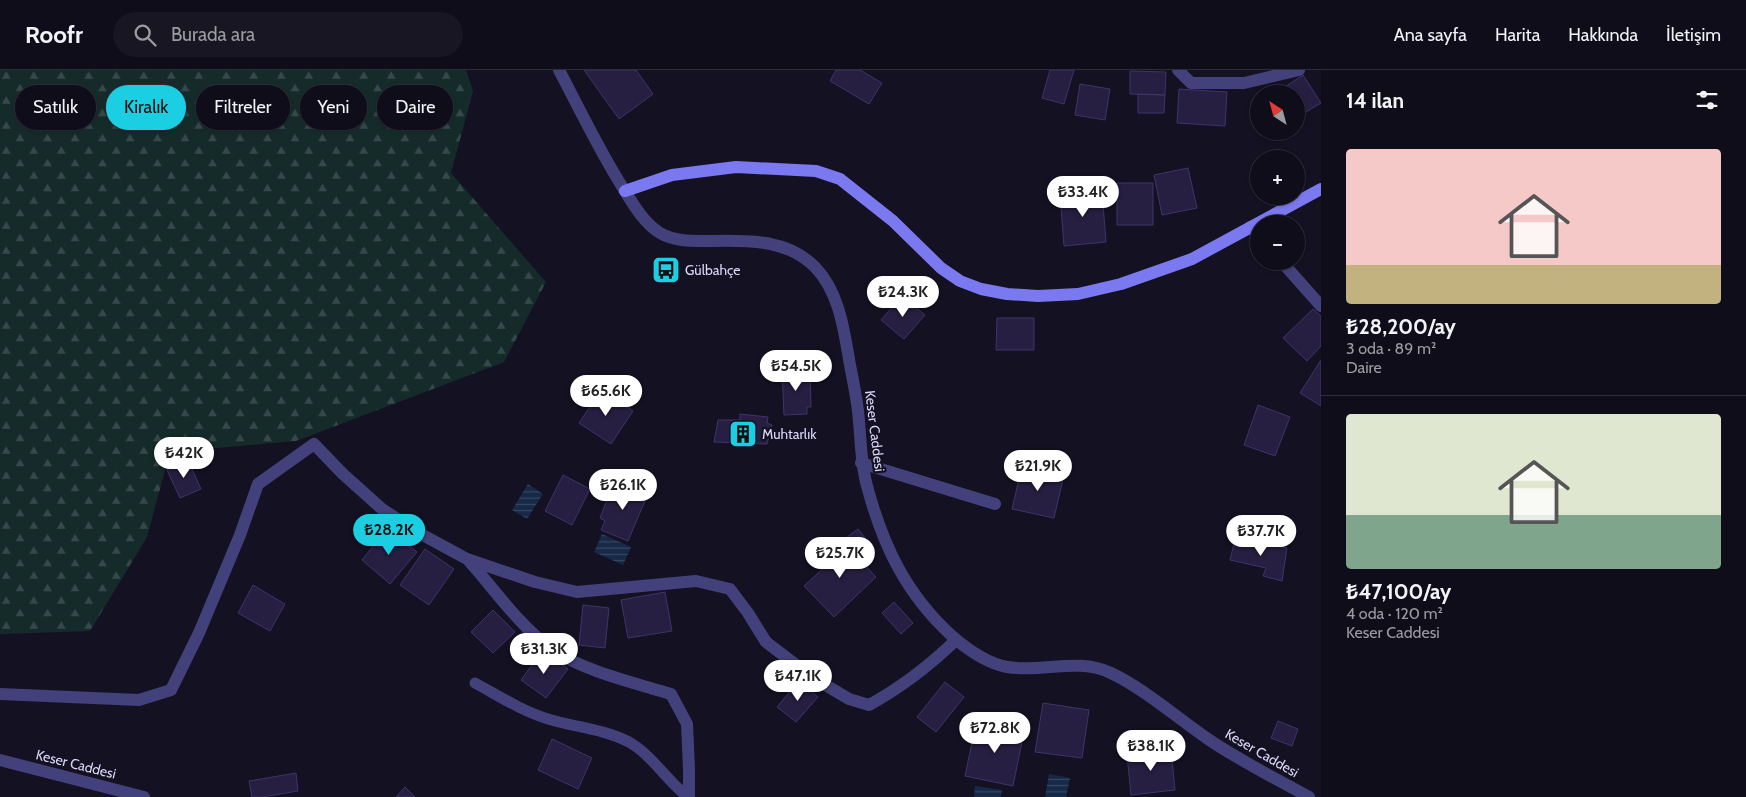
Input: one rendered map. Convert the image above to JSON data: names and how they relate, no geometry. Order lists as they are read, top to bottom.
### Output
{
  "streets": {
    "street": ["Keser Caddesi"]
  },
  "places": {
    "bus stop": ["Gülbahçe"],
    "building": ["Muhtarlık"]
  },
  "north": "top left",
  "page": {
    "header": "Roofr",
    "search": "Burada ara",
    "nav": [
      "Ana sayfa",
      "Harita",
      "Hakkında",
      "İletişim"
    ],
    "heading": "14 ilan",
    "map_buttons": ["+", "−"],
    "chip": [
      "Satılık",
      "Kiralık",
      "Filtreler",
      "Yeni",
      "Daire"
    ],
    "list": [
      {
        "name": "₺28,200/ay",
        "note": "3 oda · 89 m² · Daire"
      },
      {
        "name": "₺47,100/ay",
        "note": "4 oda · 120 m² · Keser Caddesi"
      }
    ],
    "price": [
      "₺33.4K",
      "₺24.3K",
      "₺54.5K",
      "₺65.6K",
      "₺42K",
      "₺21.9K",
      "₺26.1K",
      "₺28.2K",
      "₺37.7K",
      "₺25.7K",
      "₺31.3K",
      "₺47.1K",
      "₺72.8K",
      "₺38.1K"
    ]
  }
}
